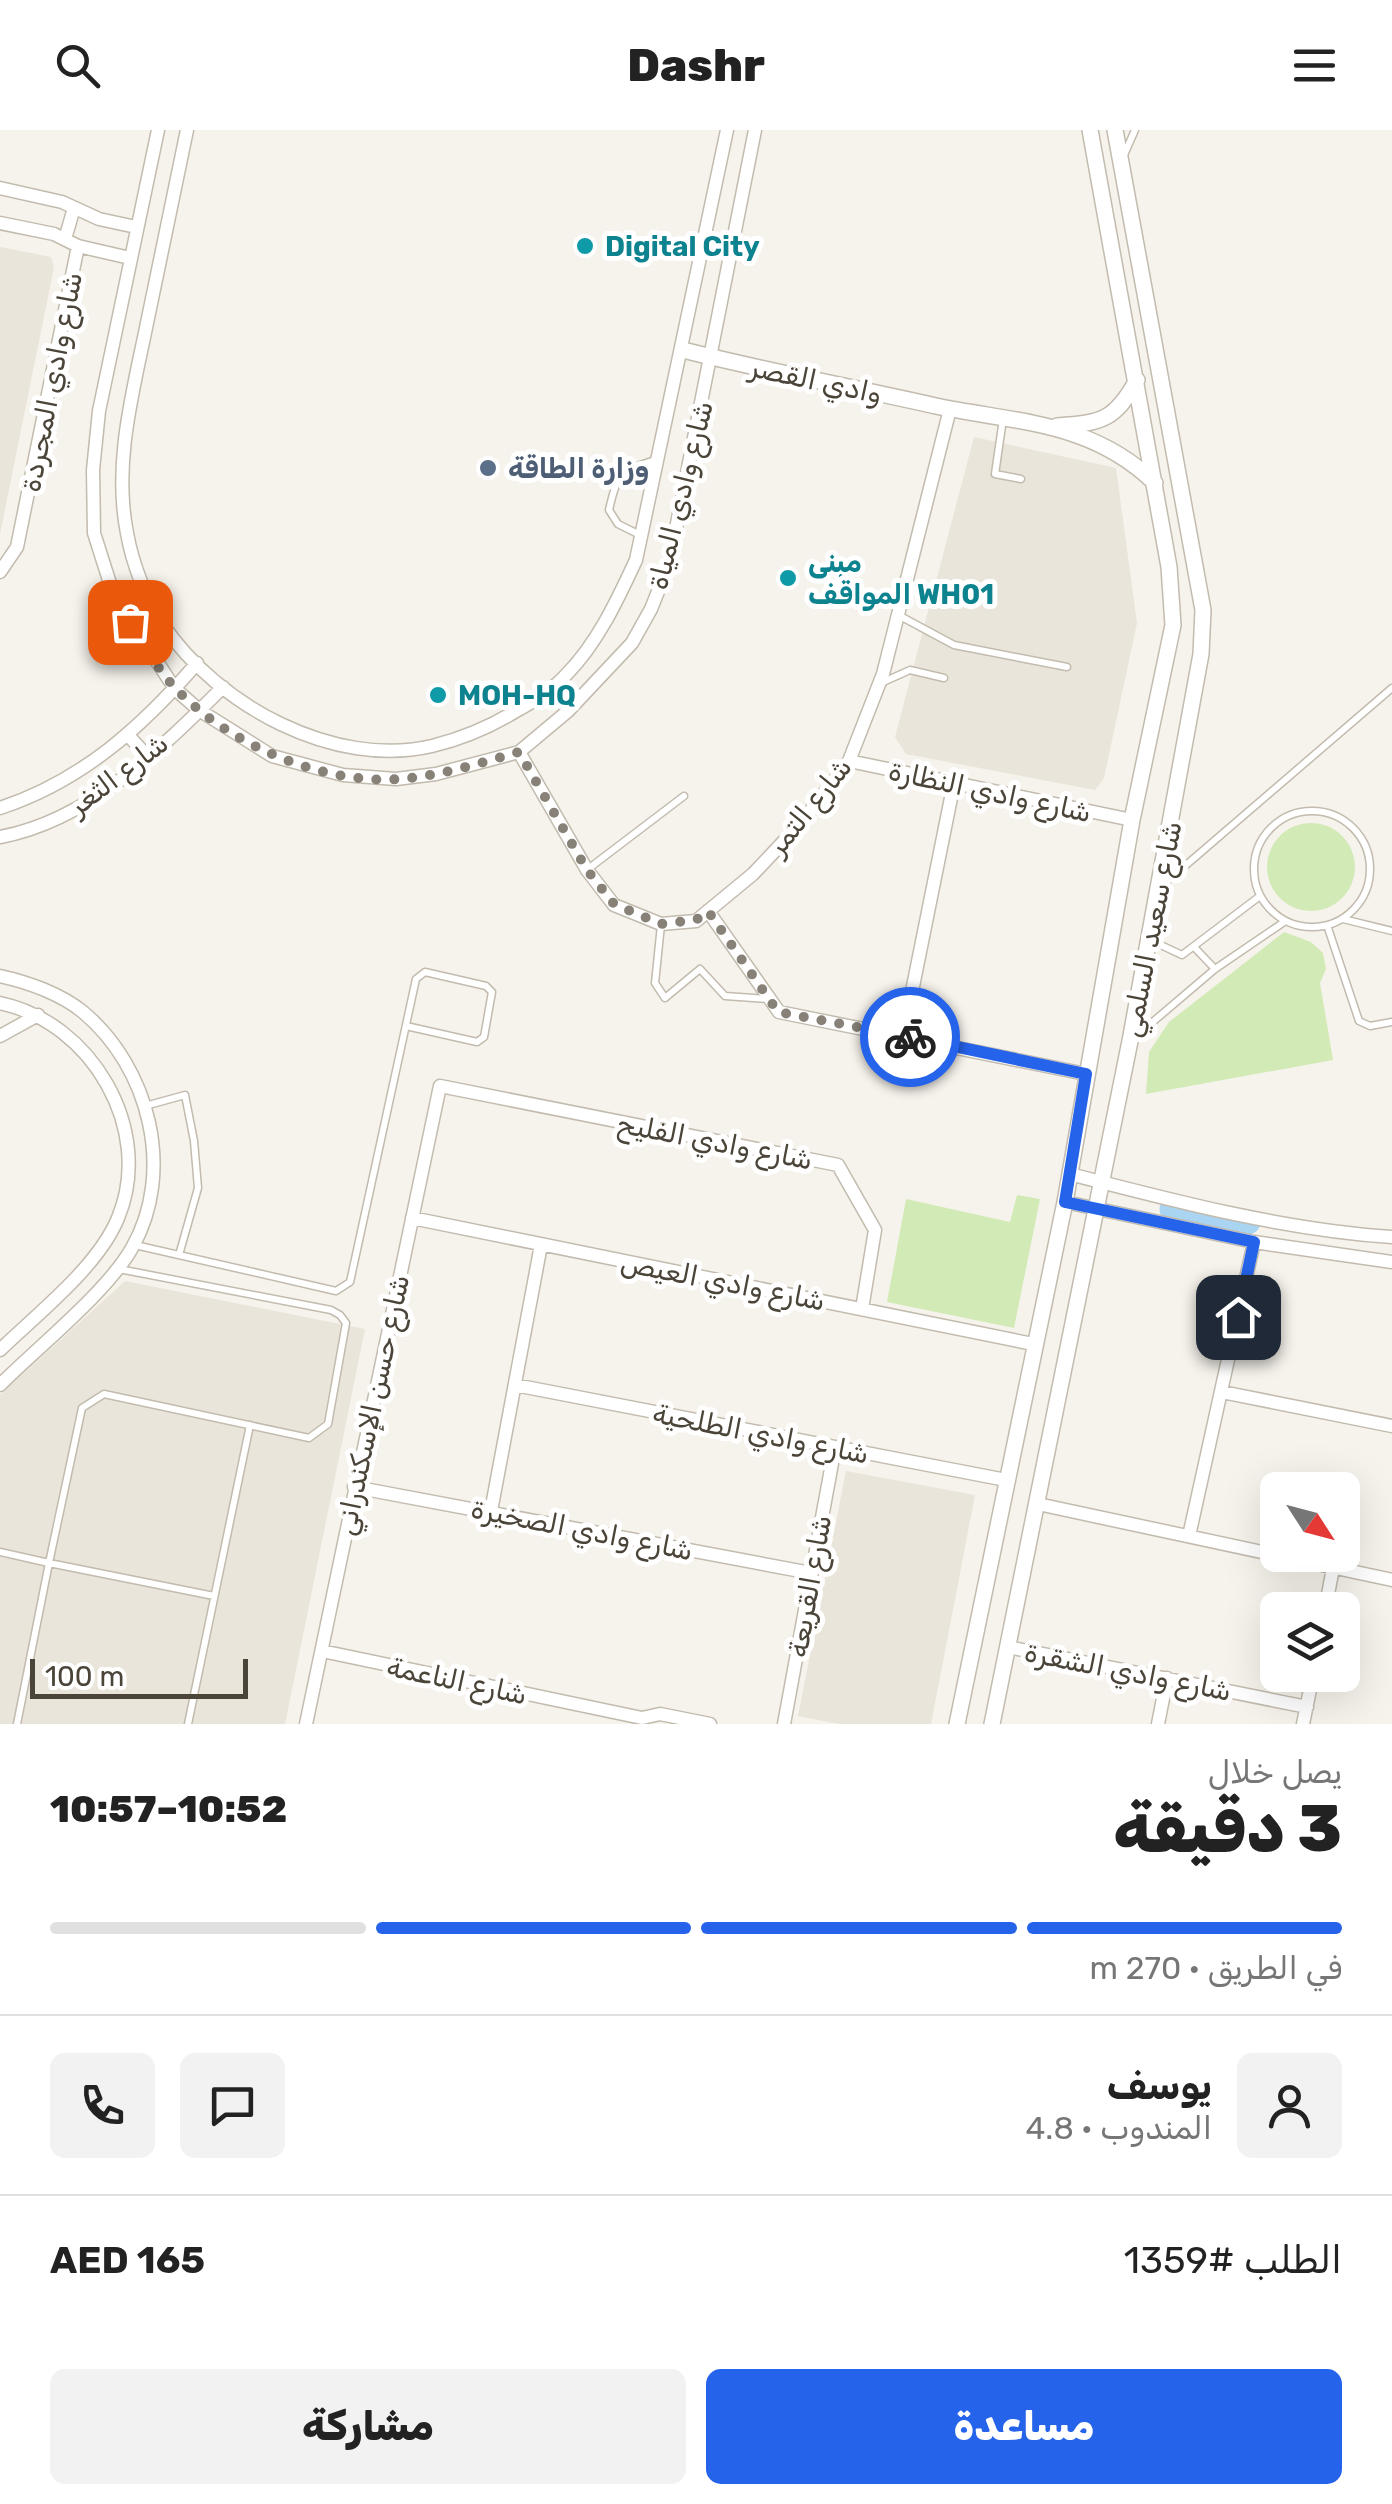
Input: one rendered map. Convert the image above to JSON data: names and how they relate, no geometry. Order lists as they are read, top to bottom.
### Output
{
  "streets": {
    "street": [
      "وادي القصر",
      "شارع وادي المجردة",
      "شارع وادي المياة",
      "شارع الثغر",
      "شارع وادي النظارة",
      "شارع التمر",
      "شارع سعيد السلمي",
      "شارع وادي الفليح",
      "شارع وادي العيص",
      "شارع حسن الإسكندراني",
      "شارع وادي الطلحية",
      "شارع وادي الصخيرة",
      "شارع القريعة",
      "شارع وادي الشقرة",
      "شارع الناعمة"
    ]
  },
  "crossings": [
    ["وادي القصر", "شارع وادي المياة"],
    ["وادي القصر", "شارع التمر"],
    ["شارع وادي المياة", "شارع الثغر"],
    ["شارع وادي النظارة", "شارع التمر"],
    ["شارع وادي النظارة", "شارع سعيد السلمي"],
    ["شارع سعيد السلمي", "شارع وادي العيص"],
    ["شارع سعيد السلمي", "شارع وادي الطلحية"],
    ["شارع سعيد السلمي", "شارع وادي الشقرة"],
    ["شارع وادي الفليح", "شارع وادي العيص"],
    ["شارع وادي الفليح", "شارع حسن الإسكندراني"],
    ["شارع وادي العيص", "شارع حسن الإسكندراني"],
    ["شارع حسن الإسكندراني", "شارع وادي الصخيرة"],
    ["شارع حسن الإسكندراني", "شارع الناعمة"],
    ["شارع وادي الطلحية", "شارع القريعة"],
    ["شارع وادي الصخيرة", "شارع القريعة"]
  ],
  "places": [
    "Digital City",
    "وزارة الطاقة",
    "مبنى المواقف WH01",
    "MOH-HQ"
  ],
  "scale_bar": "100 m",
  "north": "bottom right",
  "page": {
    "header": "Dashr",
    "scale": "100 m",
    "heading": ["3 دقيقة", "يصل خلال", "10:52–10:57"],
    "panel": [
      "يوسف",
      "المندوب · 4.8",
      "الطلب #1359",
      "AED 165"
    ],
    "bar": "في الطريق · 270 m",
    "buttons": ["مساعدة", "مشاركة"]
  }
}
